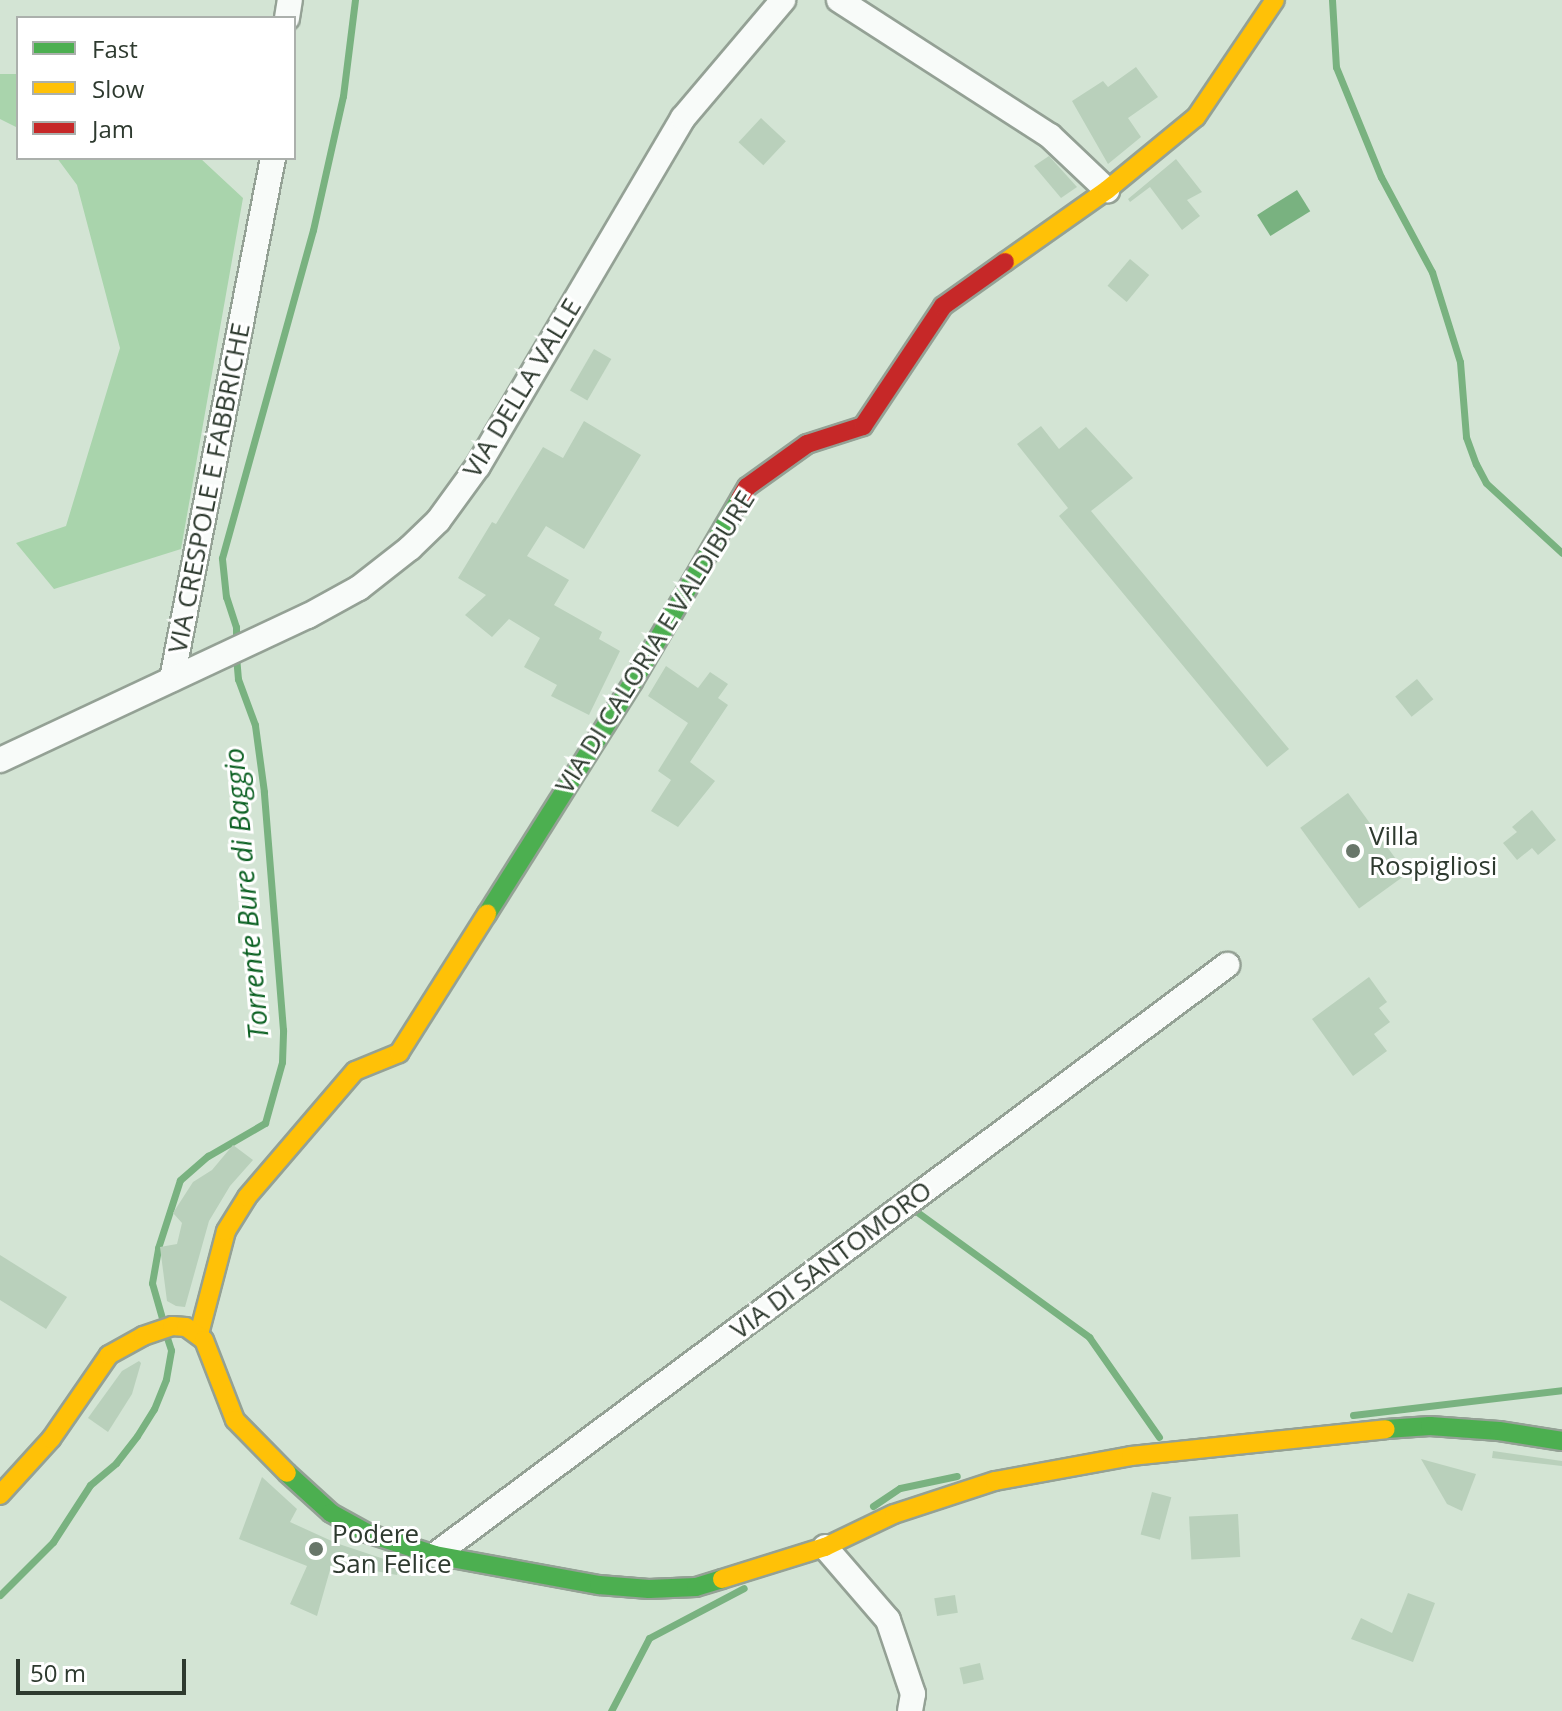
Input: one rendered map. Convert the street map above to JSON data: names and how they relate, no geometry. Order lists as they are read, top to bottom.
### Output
{
  "streets": {
    "main road": ["VIA DI CALORIA E VALDIBURE"],
    "street": ["VIA DELLA VALLE", "VIA CRESPOLE E FABBRICHE", "VIA DI SANTOMORO"]
  },
  "crossings": [
    ["VIA DELLA VALLE", "VIA CRESPOLE E FABBRICHE"]
  ],
  "water": ["Torrente Bure di Baggio"],
  "places": ["Villa Rospigliosi", "Podere San Felice"],
  "legend": ["Fast", "Slow", "Jam"],
  "scale_bar": "50 m"
}
